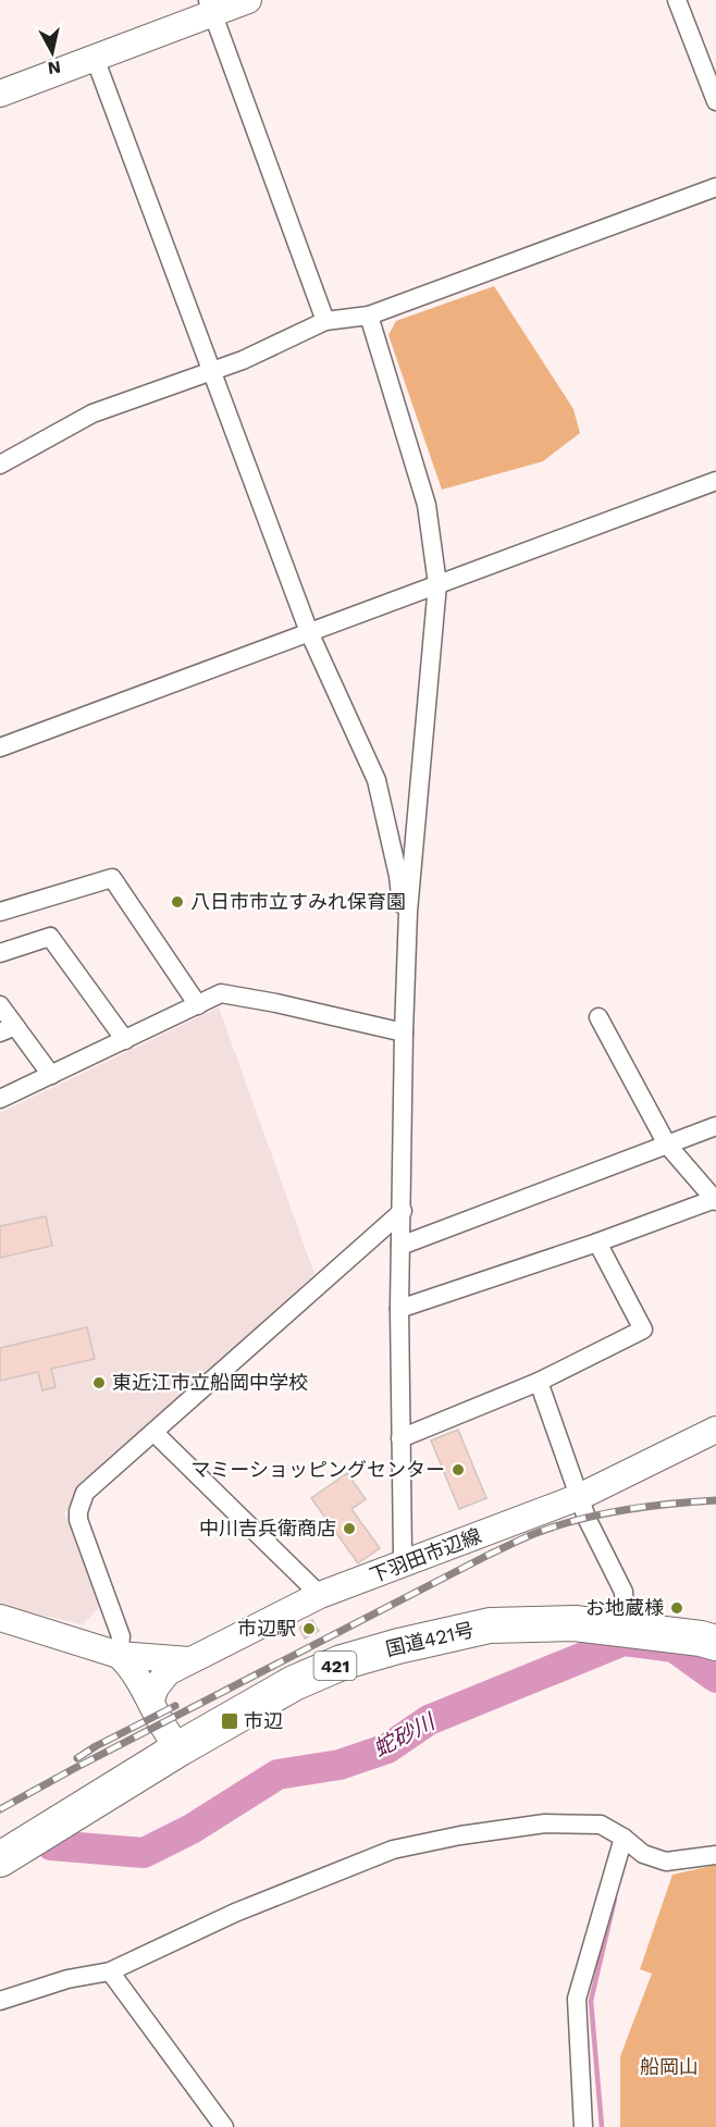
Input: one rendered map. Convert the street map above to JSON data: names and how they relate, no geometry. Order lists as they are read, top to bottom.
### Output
{
  "streets": {
    "highway": ["国道421号", "421"],
    "main road": ["下羽田市辺線"]
  },
  "water": ["蛇砂川"],
  "parks": ["船岡山"],
  "places": {
    "other": [
      "八日市市立すみれ保育園",
      "東近江市立船岡中学校",
      "マミーショッピングセンター",
      "中川吉兵衛商店",
      "お地蔵様",
      "市辺駅"
    ],
    "transit": ["市辺"]
  },
  "north": "bottom"
}
